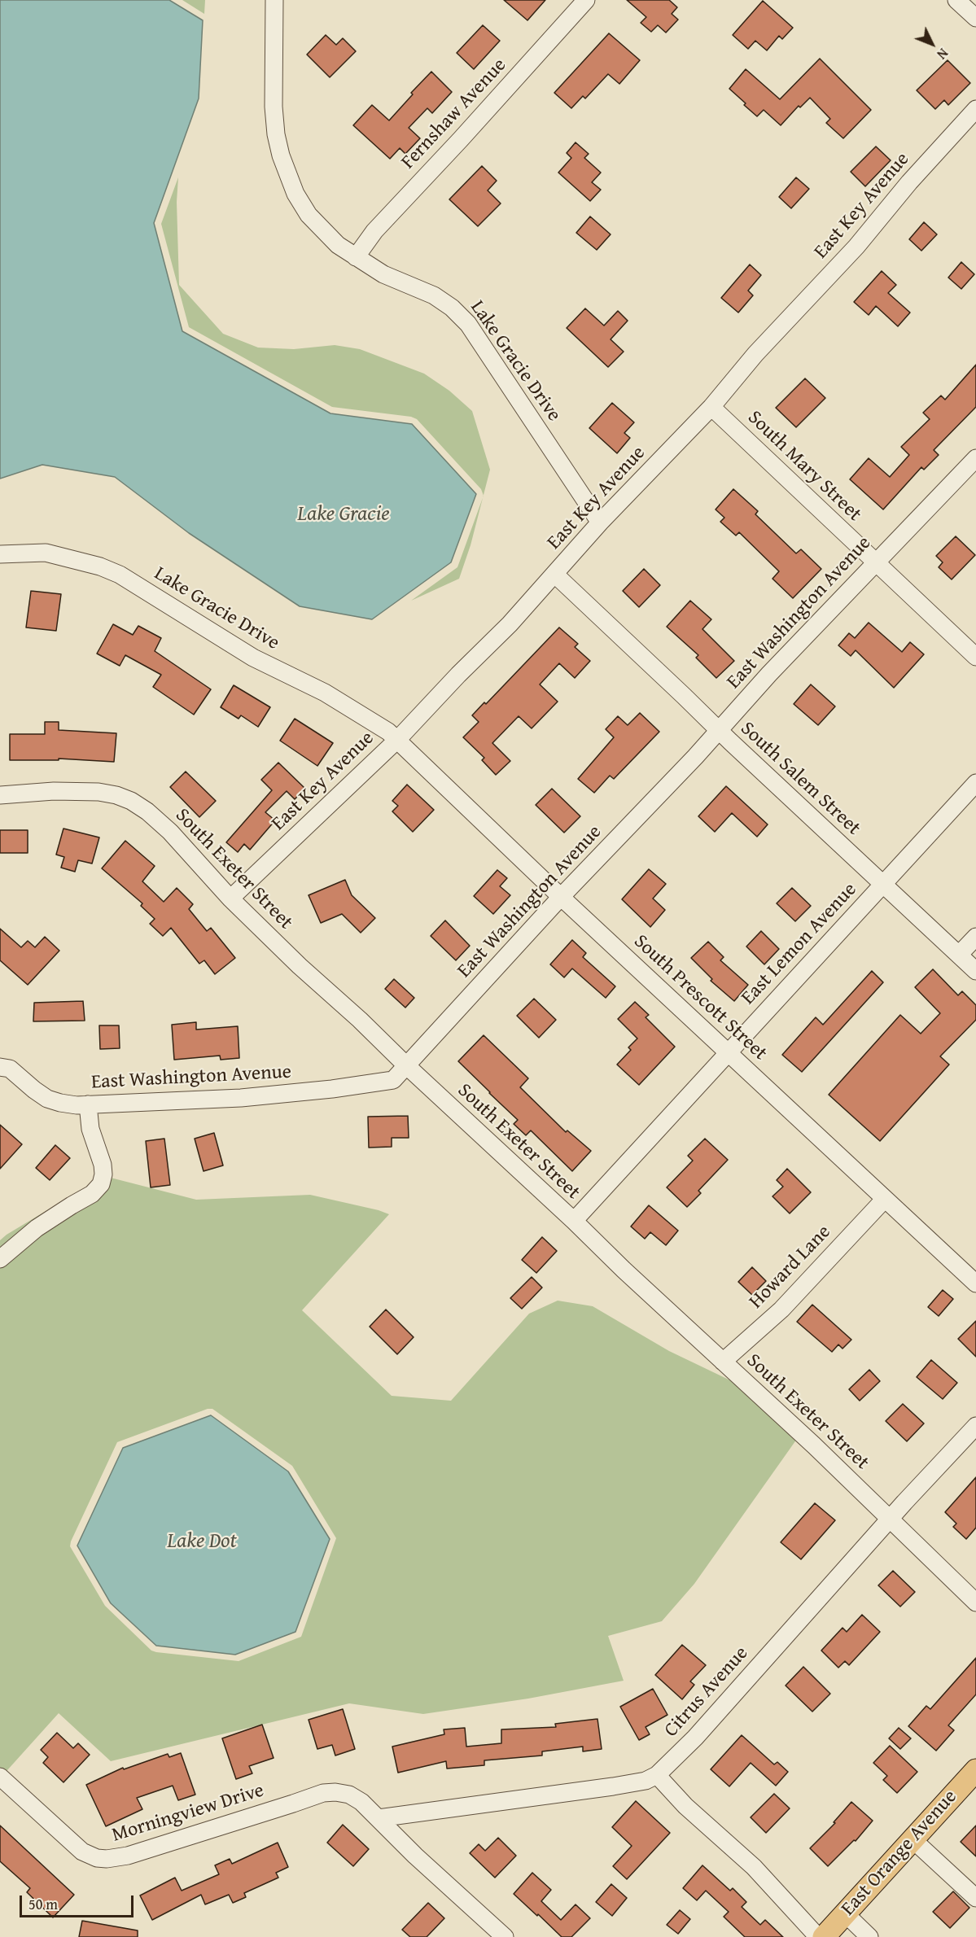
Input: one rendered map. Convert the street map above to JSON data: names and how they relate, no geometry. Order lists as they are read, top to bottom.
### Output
{
  "streets": {
    "main road": ["East Orange Avenue"],
    "street": [
      "Fernshaw Avenue",
      "East Key Avenue",
      "Lake Gracie Drive",
      "South Mary Street",
      "East Washington Avenue",
      "South Salem Street",
      "South Exeter Street",
      "East Lemon Avenue",
      "South Prescott Street",
      "Howard Lane",
      "Citrus Avenue",
      "Morningview Drive"
    ]
  },
  "crossings": [
    ["Fernshaw Avenue", "Lake Gracie Drive"],
    ["East Key Avenue", "Lake Gracie Drive"],
    ["East Key Avenue", "South Mary Street"],
    ["East Key Avenue", "South Salem Street"],
    ["East Key Avenue", "South Exeter Street"],
    ["East Key Avenue", "South Prescott Street"],
    ["Lake Gracie Drive", "South Prescott Street"],
    ["South Mary Street", "East Washington Avenue"],
    ["East Washington Avenue", "South Salem Street"],
    ["East Washington Avenue", "South Exeter Street"],
    ["East Washington Avenue", "South Prescott Street"],
    ["South Salem Street", "East Lemon Avenue"],
    ["South Exeter Street", "East Lemon Avenue"],
    ["South Exeter Street", "Howard Lane"],
    ["South Exeter Street", "Citrus Avenue"],
    ["East Lemon Avenue", "South Prescott Street"],
    ["South Prescott Street", "Howard Lane"],
    ["Citrus Avenue", "Morningview Drive"]
  ],
  "water": ["Lake Gracie", "Lake Dot"],
  "scale_bar": "50 m",
  "north": "bottom right"
}
